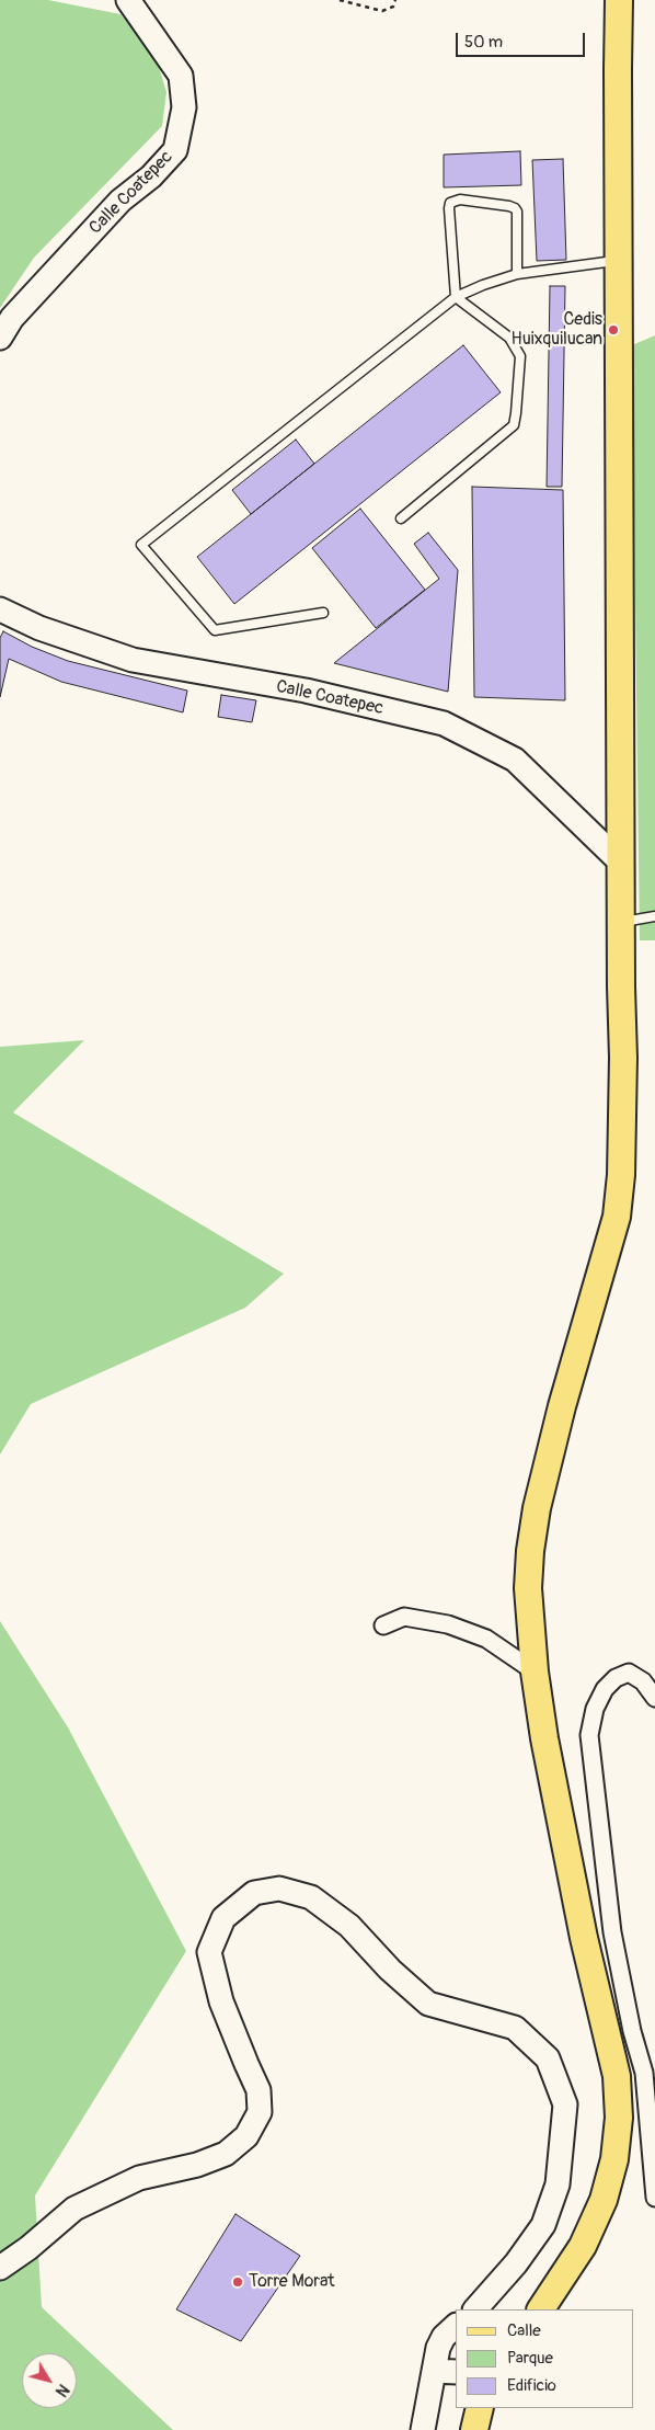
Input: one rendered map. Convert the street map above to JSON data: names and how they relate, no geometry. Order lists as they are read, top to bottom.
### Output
{
  "streets": {
    "main road": ["Calle Coatepec"]
  },
  "places": ["Cedis Huixquilucan", "Torre Morat"],
  "legend": ["Calle", "Parque", "Edificio"],
  "scale_bar": "50 m",
  "north": "bottom right"
}
